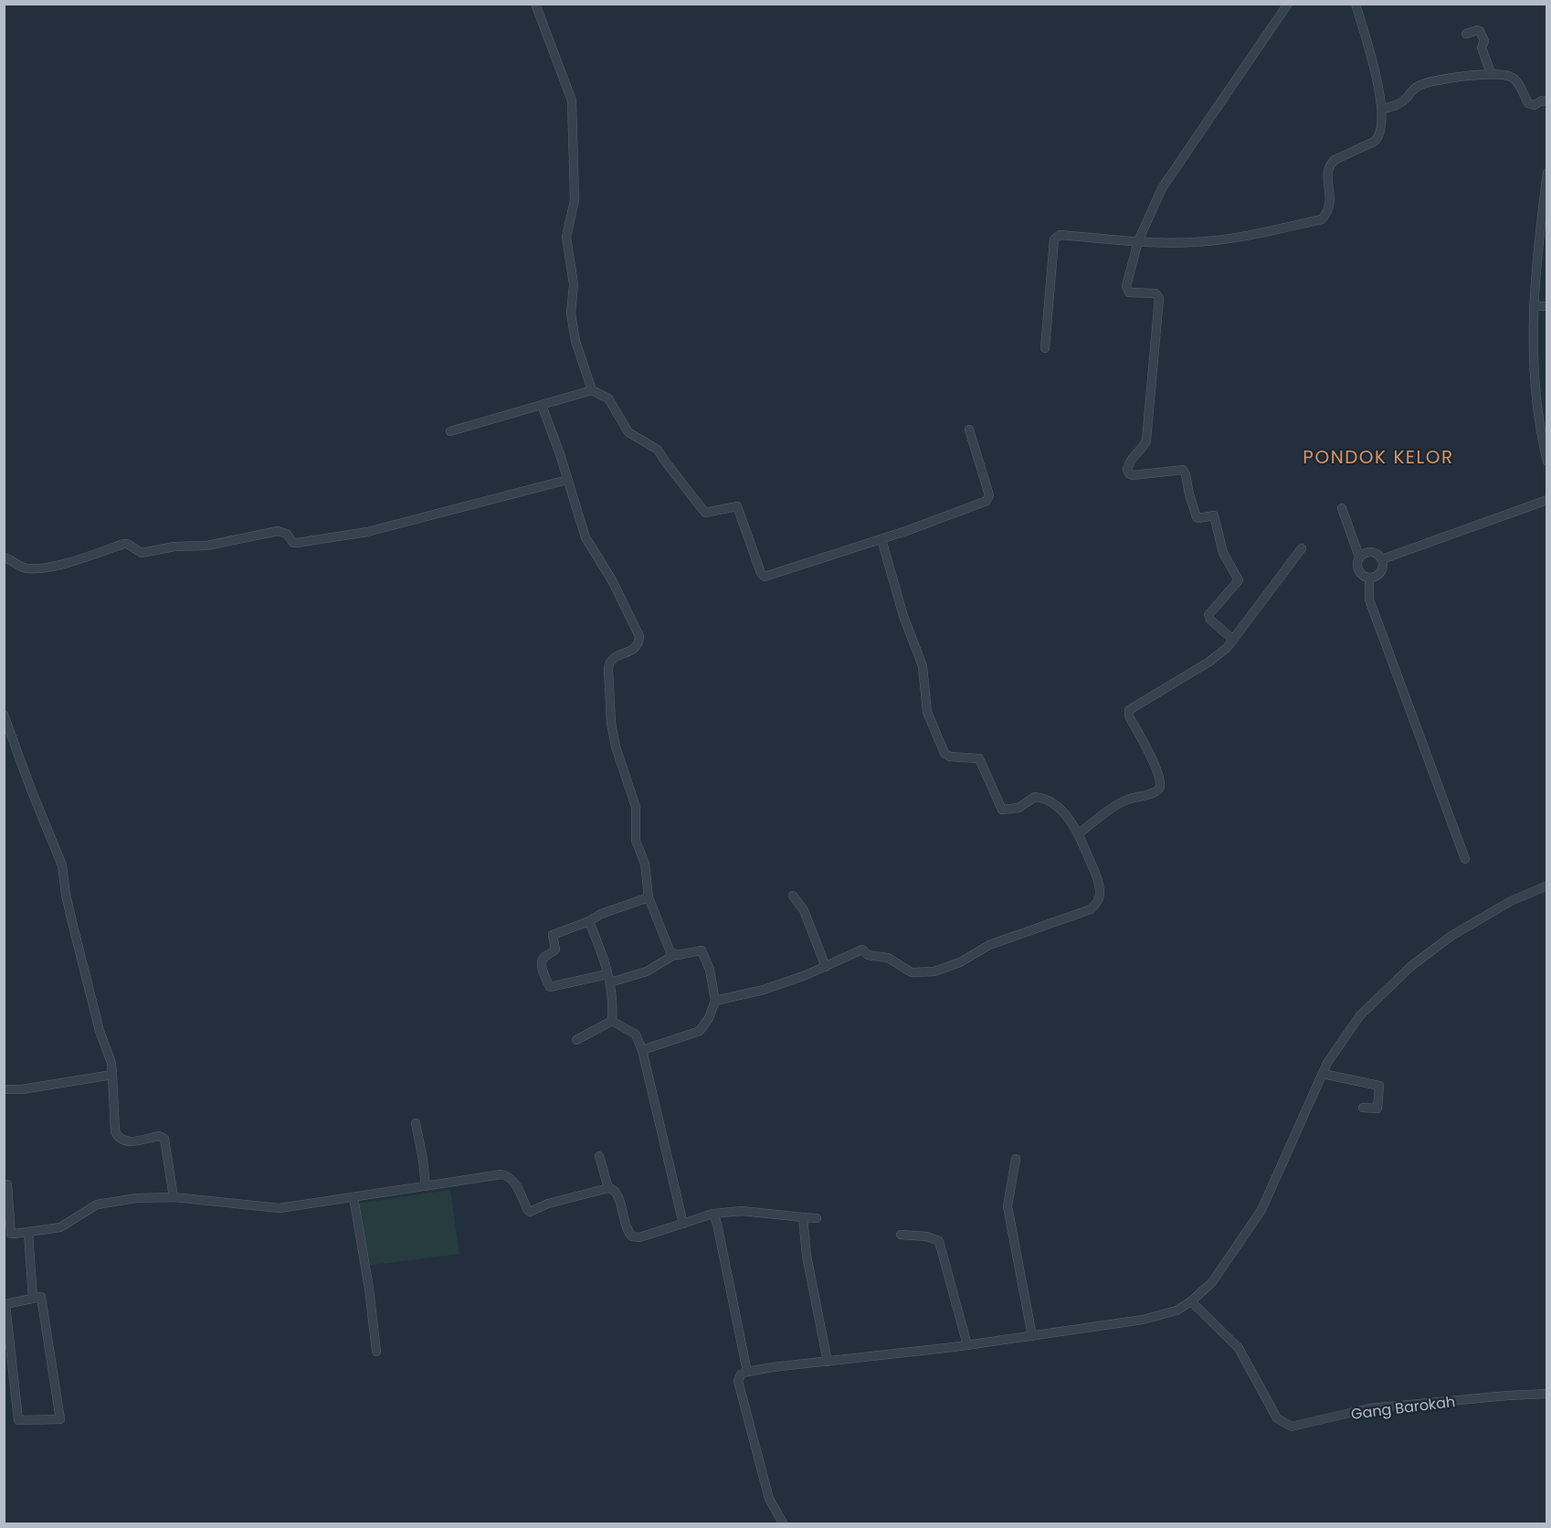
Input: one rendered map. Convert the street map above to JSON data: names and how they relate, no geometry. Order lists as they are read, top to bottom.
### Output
{
  "streets": {
    "street": ["Gang Barokah"]
  },
  "districts": ["PONDOK KELOR"]
}
